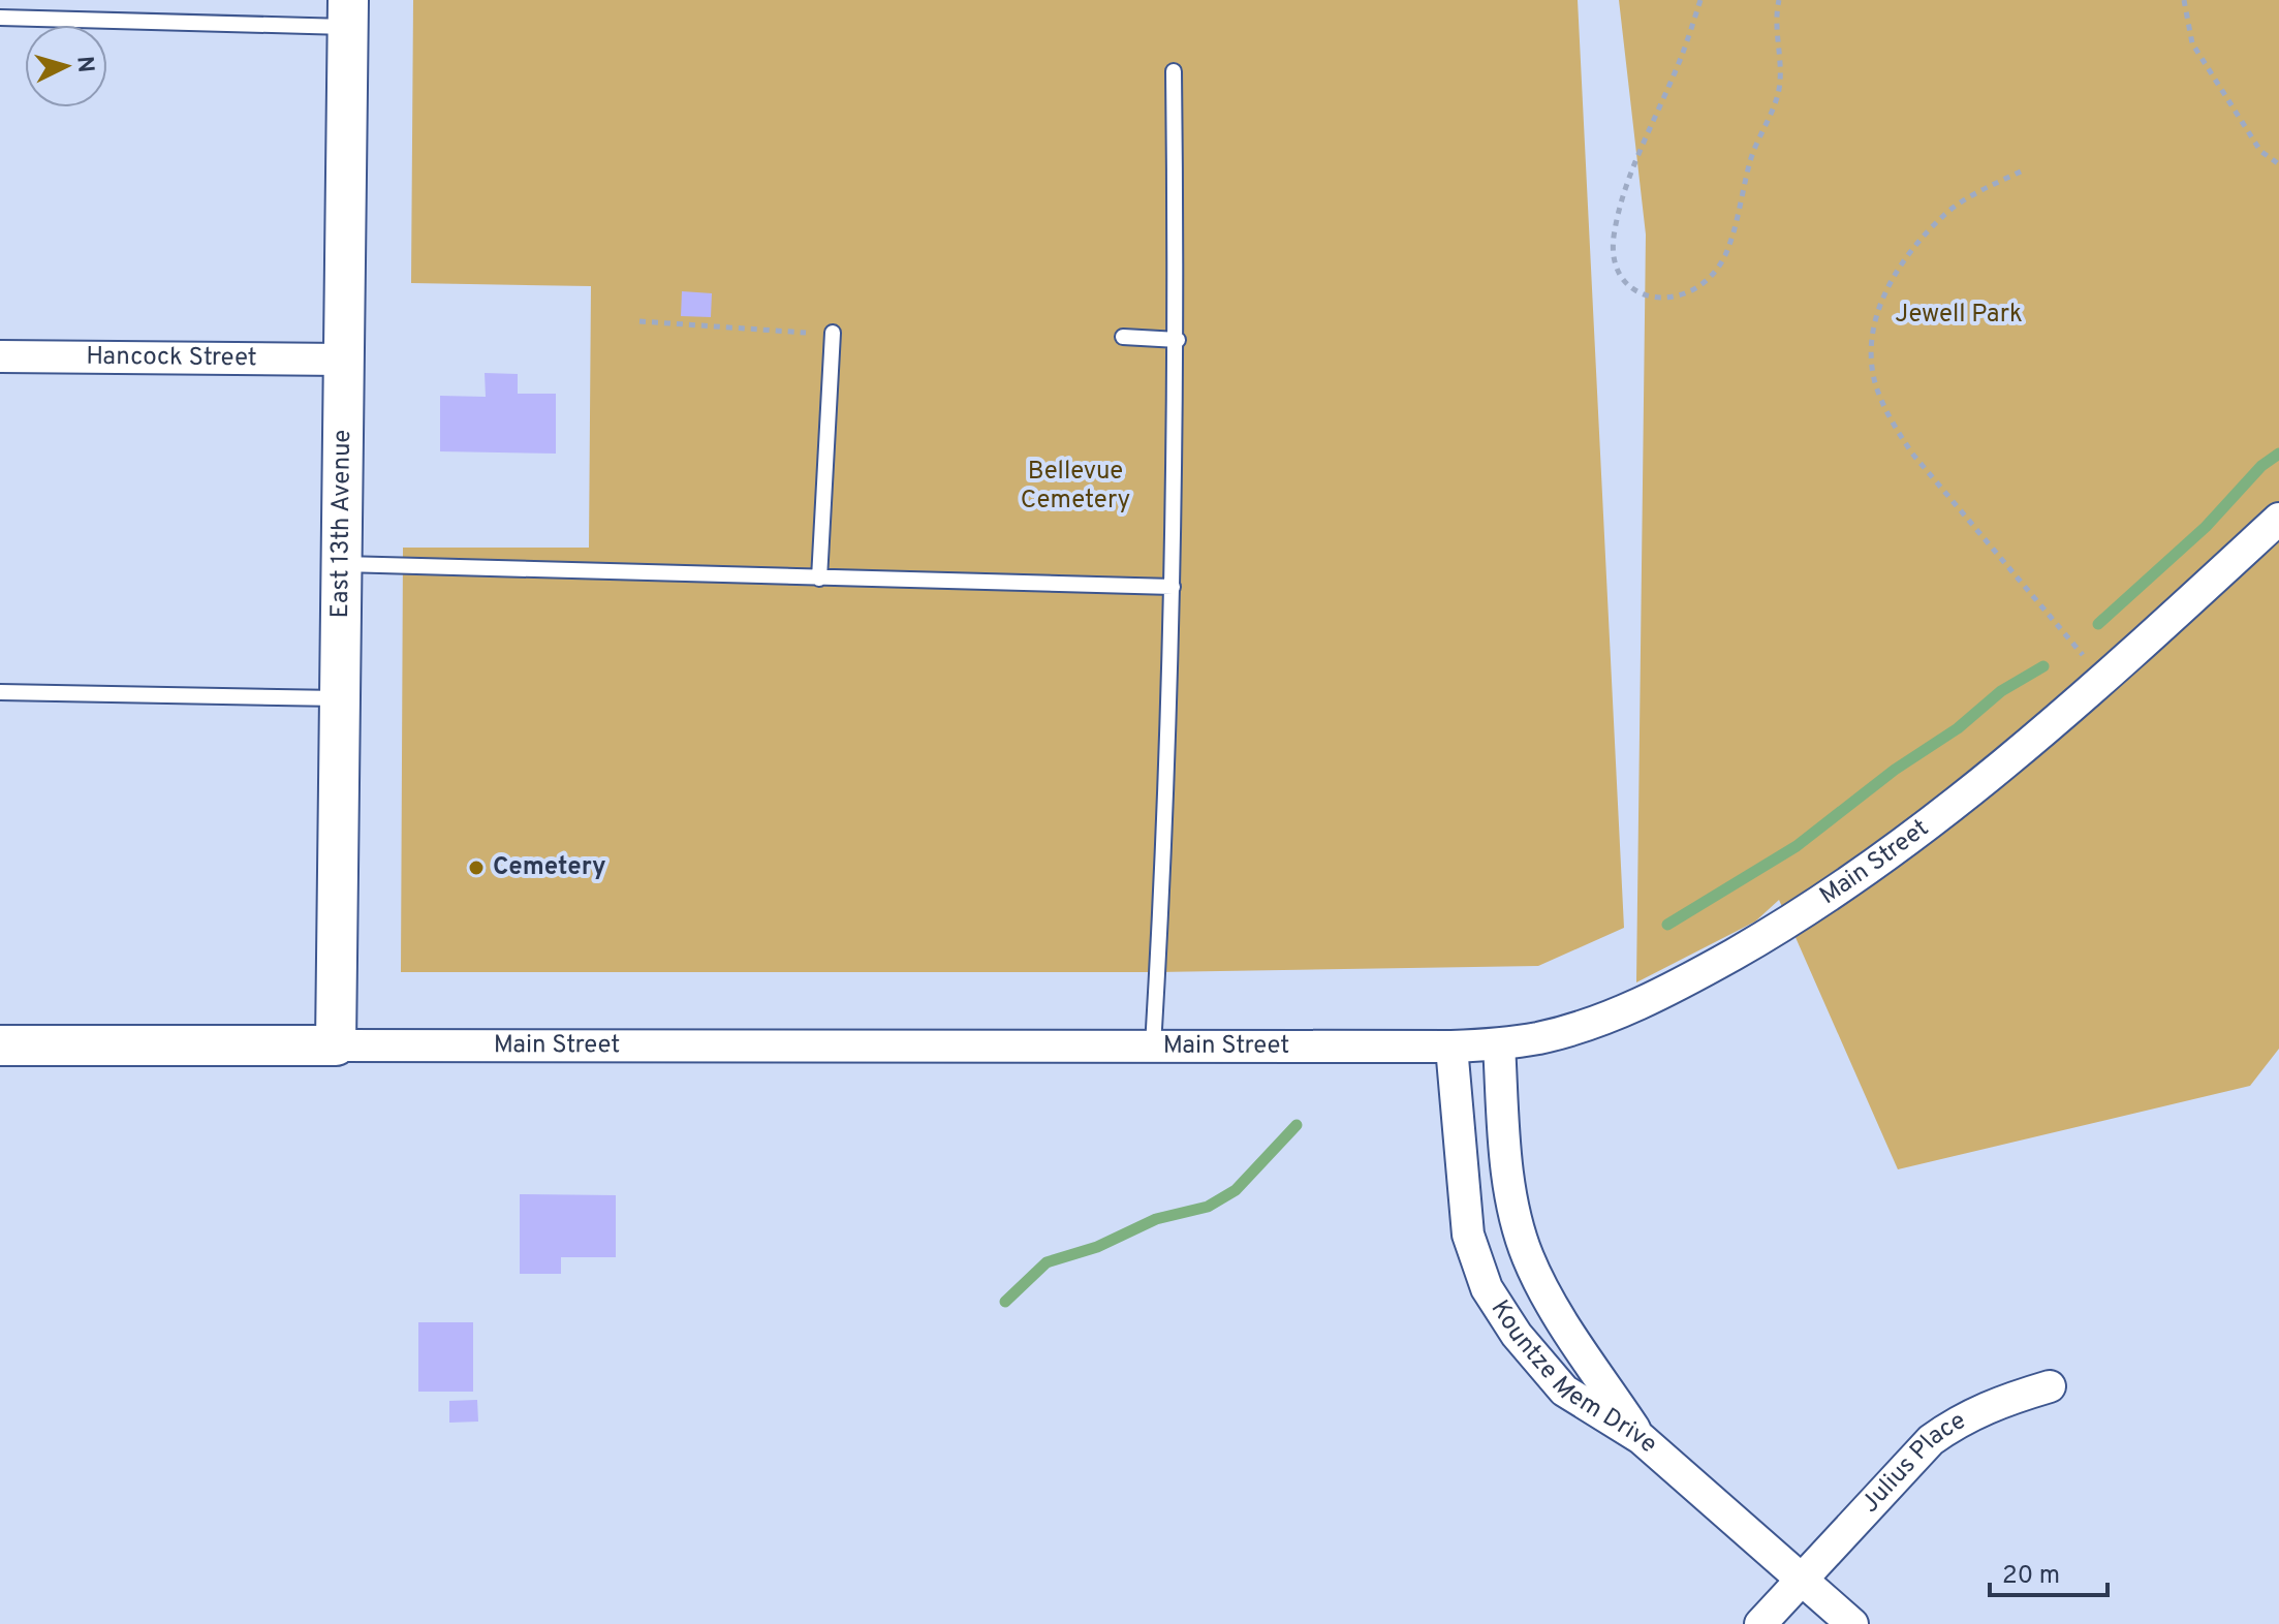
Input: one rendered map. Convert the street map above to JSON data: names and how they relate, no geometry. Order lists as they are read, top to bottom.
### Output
{
  "streets": {
    "street": [
      "Hancock Street",
      "East 13th Avenue",
      "Main Street",
      "Kountze Mem Drive",
      "Julius Place"
    ]
  },
  "crossings": [
    ["Hancock Street", "East 13th Avenue"],
    ["East 13th Avenue", "Main Street"],
    ["Main Street", "Kountze Mem Drive"]
  ],
  "parks": ["Jewell Park", "Bellevue Cemetery"],
  "places": ["Cemetery"],
  "scale_bar": "20 m",
  "north": "right"
}
